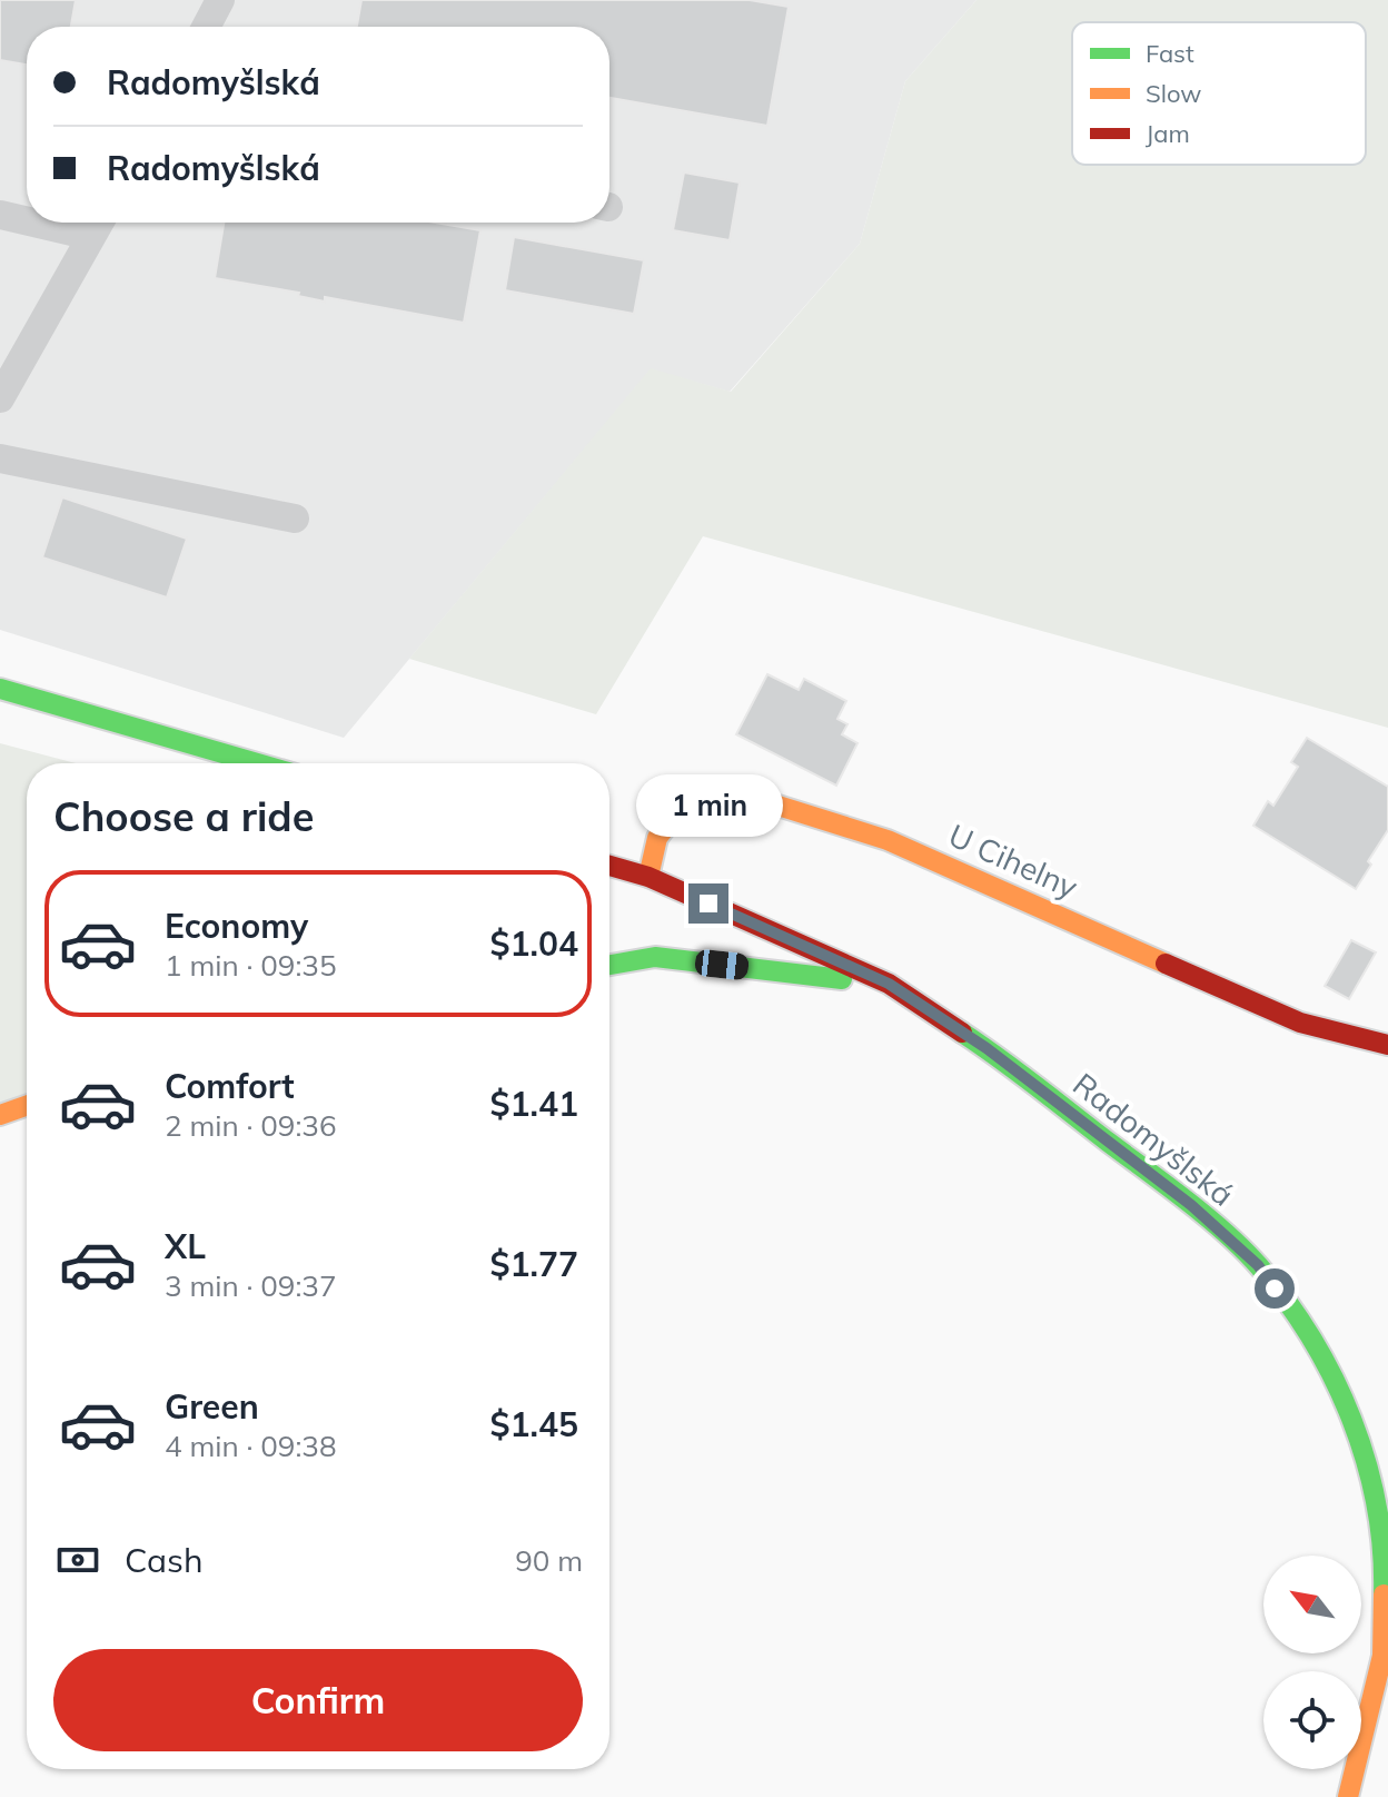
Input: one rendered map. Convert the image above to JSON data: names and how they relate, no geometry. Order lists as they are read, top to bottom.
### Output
{
  "streets": {
    "main road": ["U Cihelny", "Radomyšlská"]
  },
  "crossings": [
    ["U Cihelny", "Radomyšlská"]
  ],
  "legend": ["Fast", "Slow", "Jam"],
  "north": "top left",
  "page": {
    "banner": ["Radomyšlská", "Radomyšlská"],
    "heading": "Choose a ride",
    "bubble": "1 min",
    "list": [
      {
        "name": "Economy",
        "note": "1 min · 09:35",
        "value": "$1.04"
      },
      {
        "name": "Comfort",
        "note": "2 min · 09:36",
        "value": "$1.41"
      },
      {
        "name": "XL",
        "note": "3 min · 09:37",
        "value": "$1.77"
      },
      {
        "name": "Green",
        "note": "4 min · 09:38",
        "value": "$1.45"
      }
    ],
    "pay": ["Cash", "90 m"],
    "buttons": "Confirm"
  }
}
